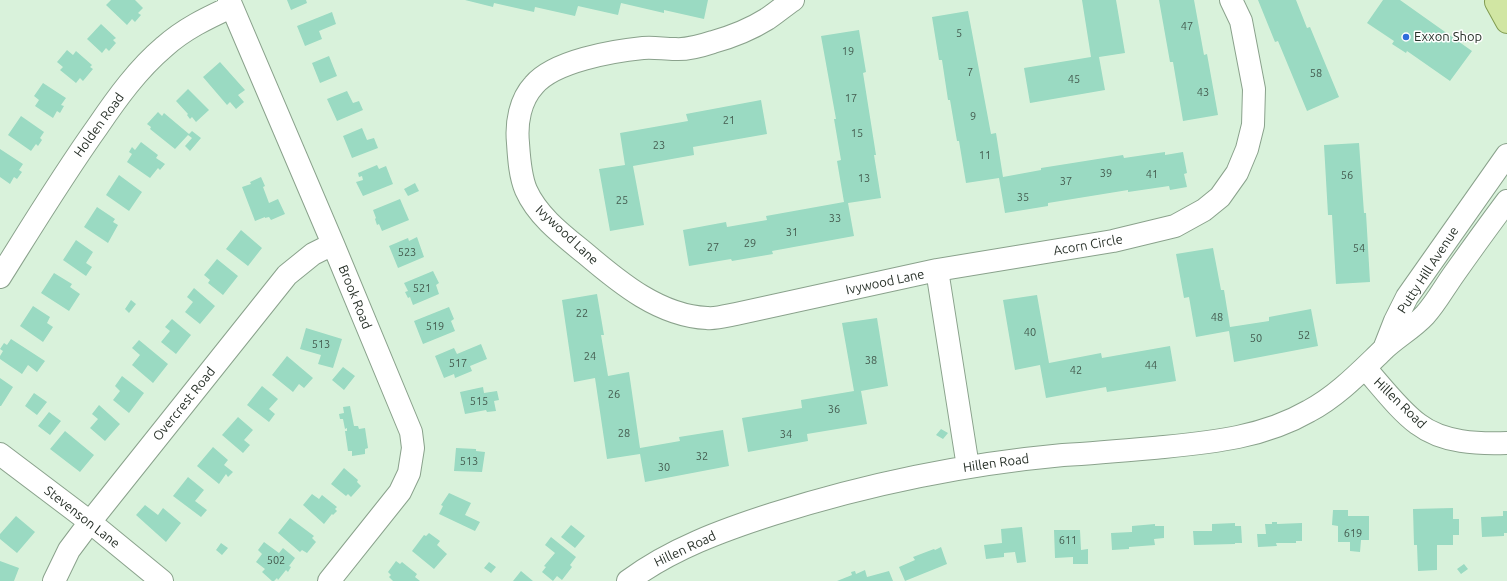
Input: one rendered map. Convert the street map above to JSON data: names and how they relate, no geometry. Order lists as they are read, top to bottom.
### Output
{
  "streets": {
    "street": [
      "Holden Road",
      "Ivywood Lane",
      "Acorn Circle",
      "Putty Hill Avenue",
      "Brook Road",
      "Hillen Road",
      "Overcrest Road",
      "Stevenson Lane"
    ]
  },
  "crossings": [
    ["Holden Road", "Brook Road"],
    ["Ivywood Lane", "Acorn Circle"],
    ["Putty Hill Avenue", "Hillen Road"],
    ["Brook Road", "Overcrest Road"],
    ["Overcrest Road", "Stevenson Lane"]
  ],
  "places": ["Exxon Shop"],
  "house_numbers": [
    "47",
    "5",
    "19",
    "7",
    "58",
    "45",
    "43",
    "17",
    "9",
    "21",
    "15",
    "23",
    "11",
    "39",
    "41",
    "56",
    "13",
    "37",
    "35",
    "25",
    "33",
    "31",
    "29",
    "27",
    "54",
    "523",
    "521",
    "22",
    "48",
    "519",
    "40",
    "52",
    "50",
    "513",
    "24",
    "38",
    "517",
    "44",
    "42",
    "26",
    "515",
    "36",
    "28",
    "34",
    "32",
    "513",
    "30",
    "619",
    "611",
    "502"
  ]
}
